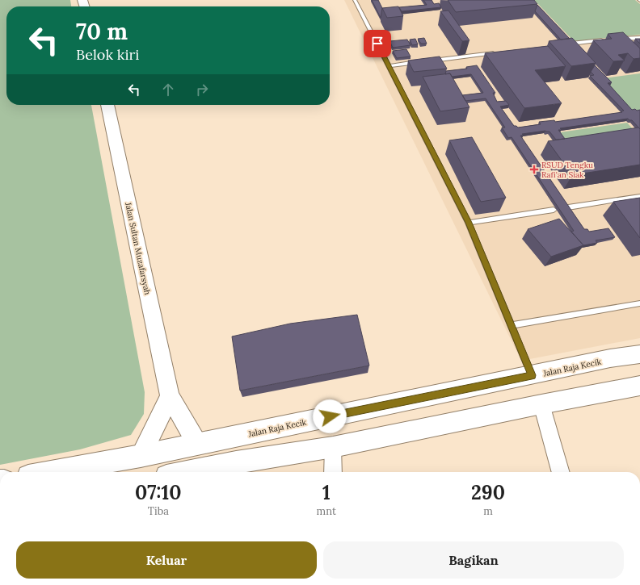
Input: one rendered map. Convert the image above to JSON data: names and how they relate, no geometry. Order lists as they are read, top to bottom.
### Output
{
  "streets": {
    "main road": ["Jalan Raja Kecik"],
    "street": ["Jalan Sultan Muzafarsyah"]
  },
  "crossings": [
    ["Jalan Sultan Muzafarsyah", "Jalan Raja Kecik"]
  ],
  "places": {
    "health": ["RSUD Tengku Rafi'an Siak"]
  },
  "page": {
    "turn": ["70 m", "Belok kiri"],
    "eta": [
      "07:10",
      "Tiba",
      "1",
      "mnt",
      "290",
      "m"
    ],
    "buttons": ["Keluar", "Bagikan"]
  }
}
